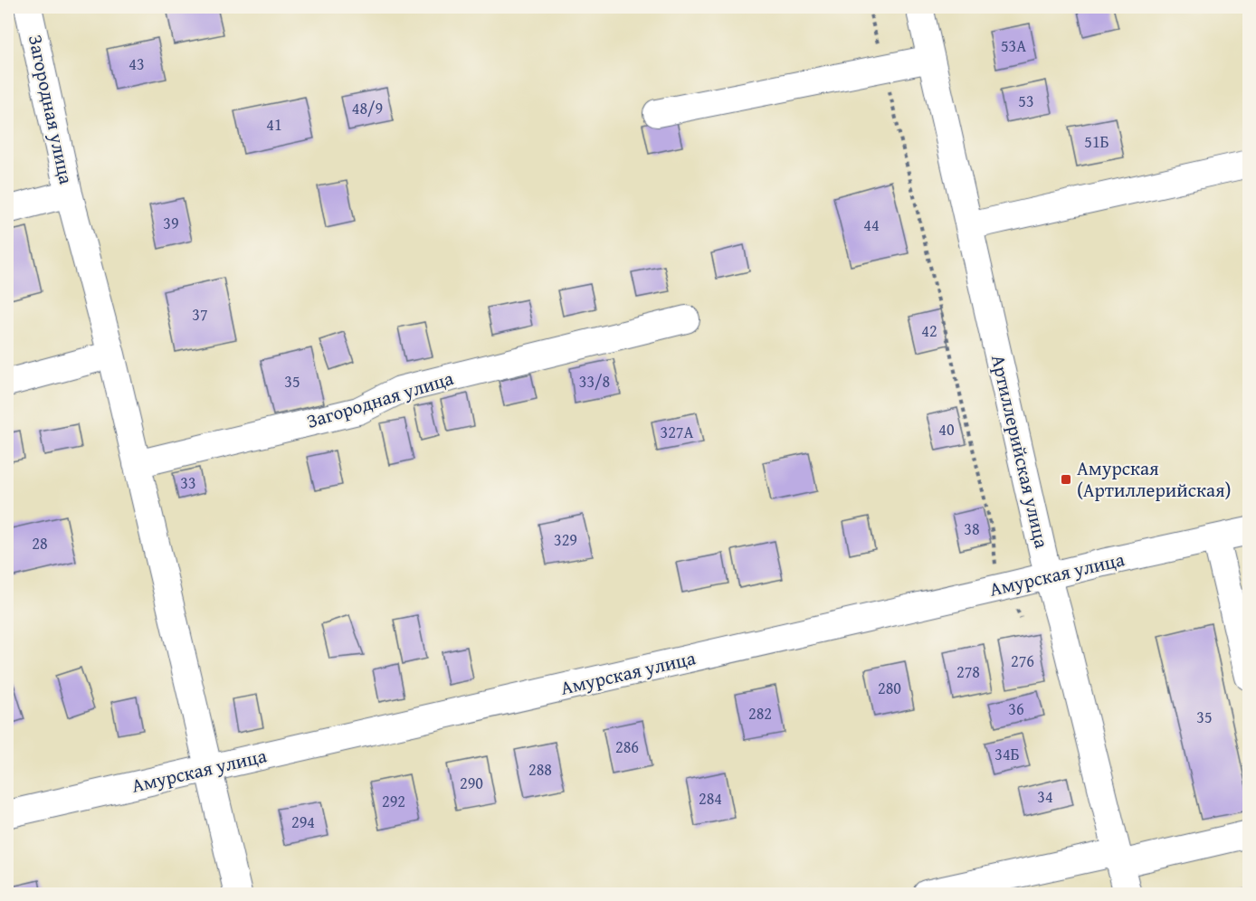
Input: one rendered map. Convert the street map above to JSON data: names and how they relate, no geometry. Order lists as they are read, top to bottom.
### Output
{
  "streets": {
    "street": ["Загородная улица", "Артиллерийская улица", "Амурская улица"]
  },
  "crossings": [
    ["Загородная улица", "Амурская улица"],
    ["Артиллерийская улица", "Амурская улица"]
  ],
  "places": {
    "transit": ["Амурская (Артиллерийская)"]
  },
  "house_numbers": [
    "53А",
    "43",
    "53",
    "48/9",
    "41",
    "51Б",
    "39",
    "44",
    "37",
    "42",
    "35",
    "33/8",
    "40",
    "327А",
    "33",
    "38",
    "329",
    "28",
    "276",
    "278",
    "280",
    "36",
    "282",
    "35",
    "286",
    "34Б",
    "288",
    "290",
    "34",
    "284",
    "292",
    "294"
  ]
}
